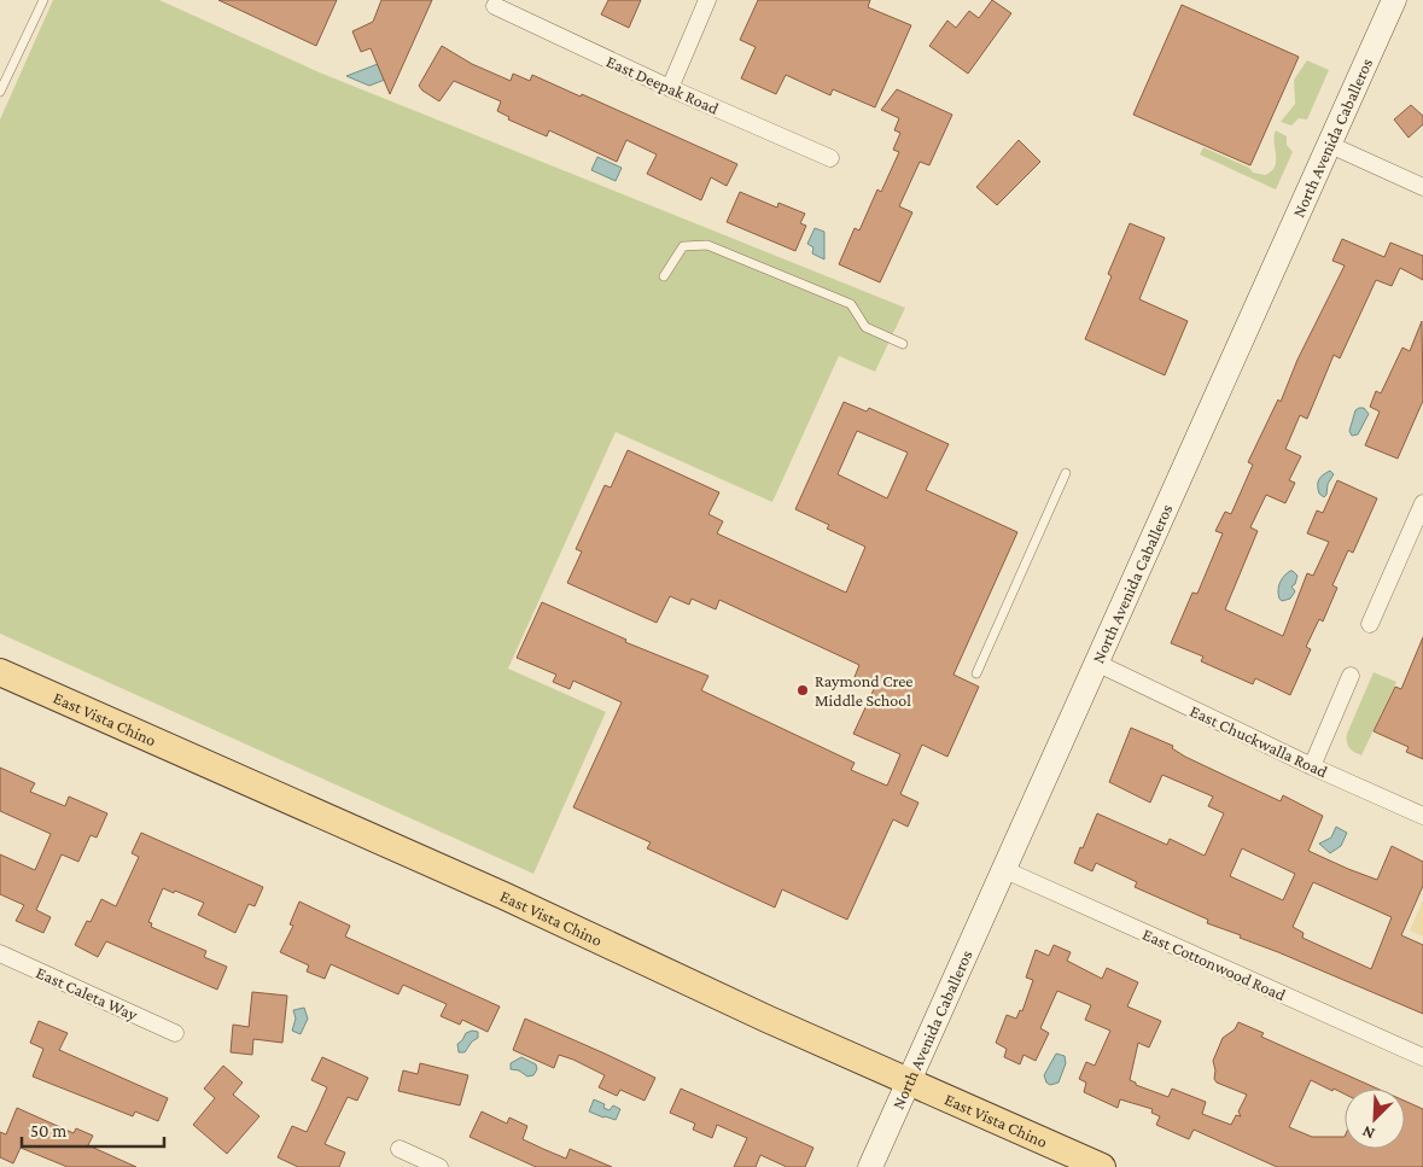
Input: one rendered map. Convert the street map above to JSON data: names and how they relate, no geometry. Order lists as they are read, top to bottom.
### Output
{
  "streets": {
    "main road": ["East Vista Chino"],
    "street": [
      "East Deepak Road",
      "North Avenida Caballeros",
      "East Chuckwalla Road",
      "East Cottonwood Road",
      "East Caleta Way"
    ]
  },
  "crossings": [
    ["North Avenida Caballeros", "East Vista Chino"],
    ["North Avenida Caballeros", "East Chuckwalla Road"],
    ["North Avenida Caballeros", "East Cottonwood Road"]
  ],
  "places": ["Raymond Cree Middle School"],
  "scale_bar": "50 m",
  "north": "bottom left"
}
